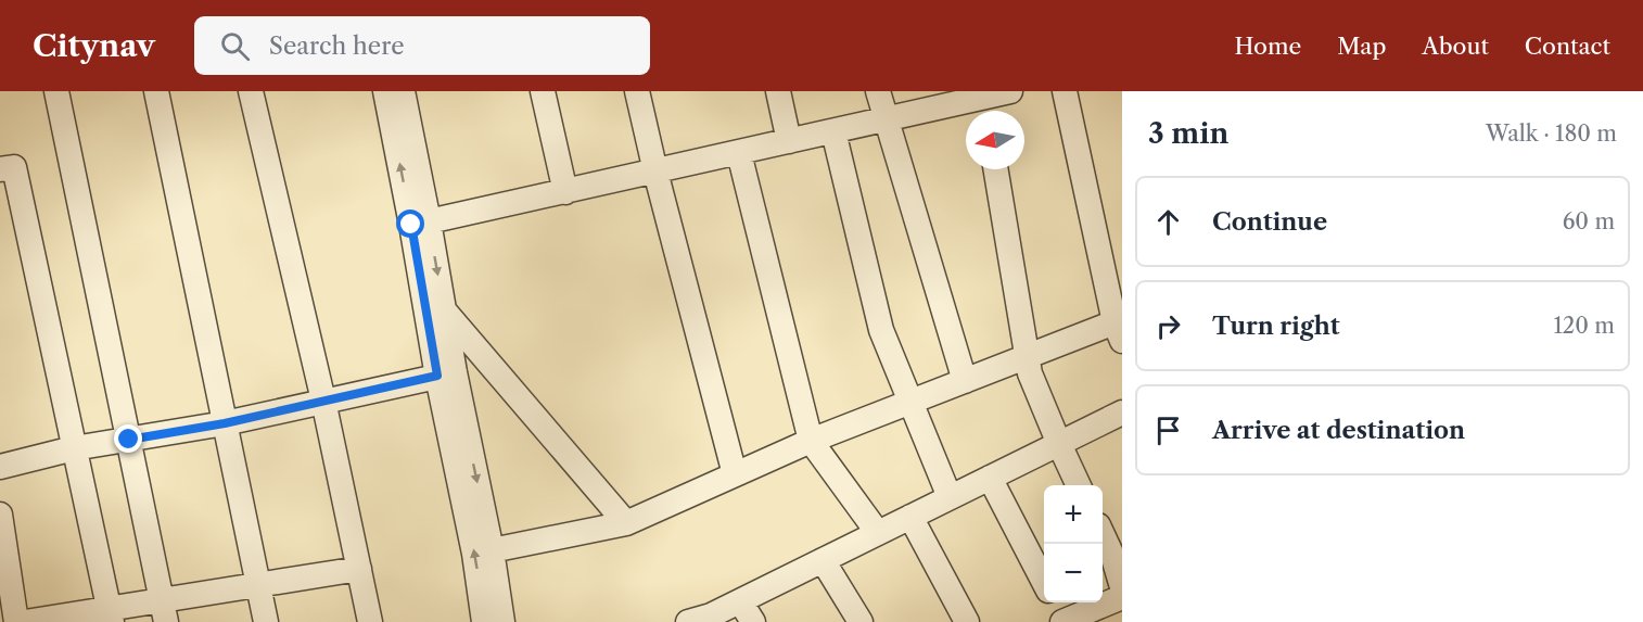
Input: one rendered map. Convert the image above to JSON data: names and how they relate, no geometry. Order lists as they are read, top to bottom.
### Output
{
  "north": "left",
  "page": {
    "header": "Citynav",
    "search": "Search here",
    "nav": [
      "Home",
      "Map",
      "About",
      "Contact"
    ],
    "heading": ["3 min", "Walk · 180 m"],
    "list": [
      ["Continue", "60 m"],
      ["Turn right", "120 m"],
      "Arrive at destination"
    ],
    "map_buttons": ["+", "−"]
  }
}
